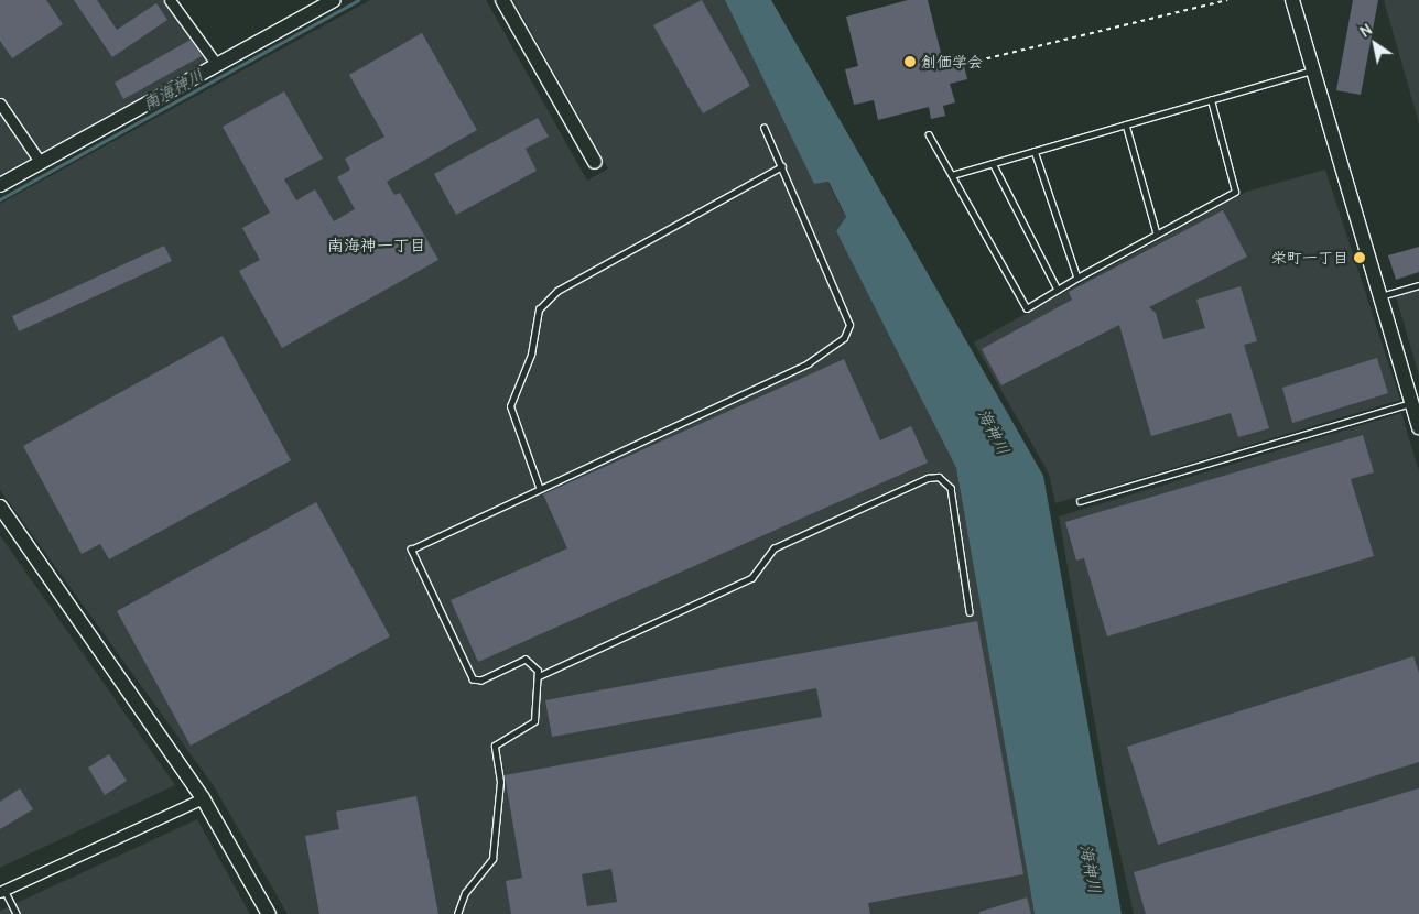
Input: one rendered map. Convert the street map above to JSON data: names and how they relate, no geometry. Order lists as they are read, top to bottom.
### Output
{
  "districts": ["南海神一丁目"],
  "water": ["南海神川", "海神川"],
  "places": ["創価学会", "栄町一丁目"],
  "north": "top left"
}
